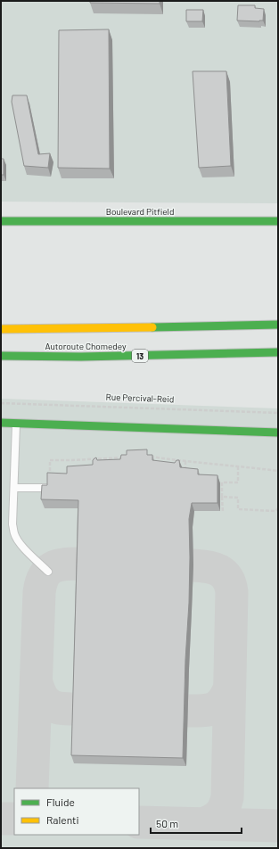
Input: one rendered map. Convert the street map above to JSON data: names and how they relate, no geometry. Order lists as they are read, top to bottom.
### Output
{
  "streets": {
    "main road": ["Boulevard Pitfield", "Autoroute Chomedey", "13"],
    "path": ["Rue Percival-Reid"]
  },
  "legend": ["Fluide", "Ralenti"],
  "scale_bar": "50 m"
}
